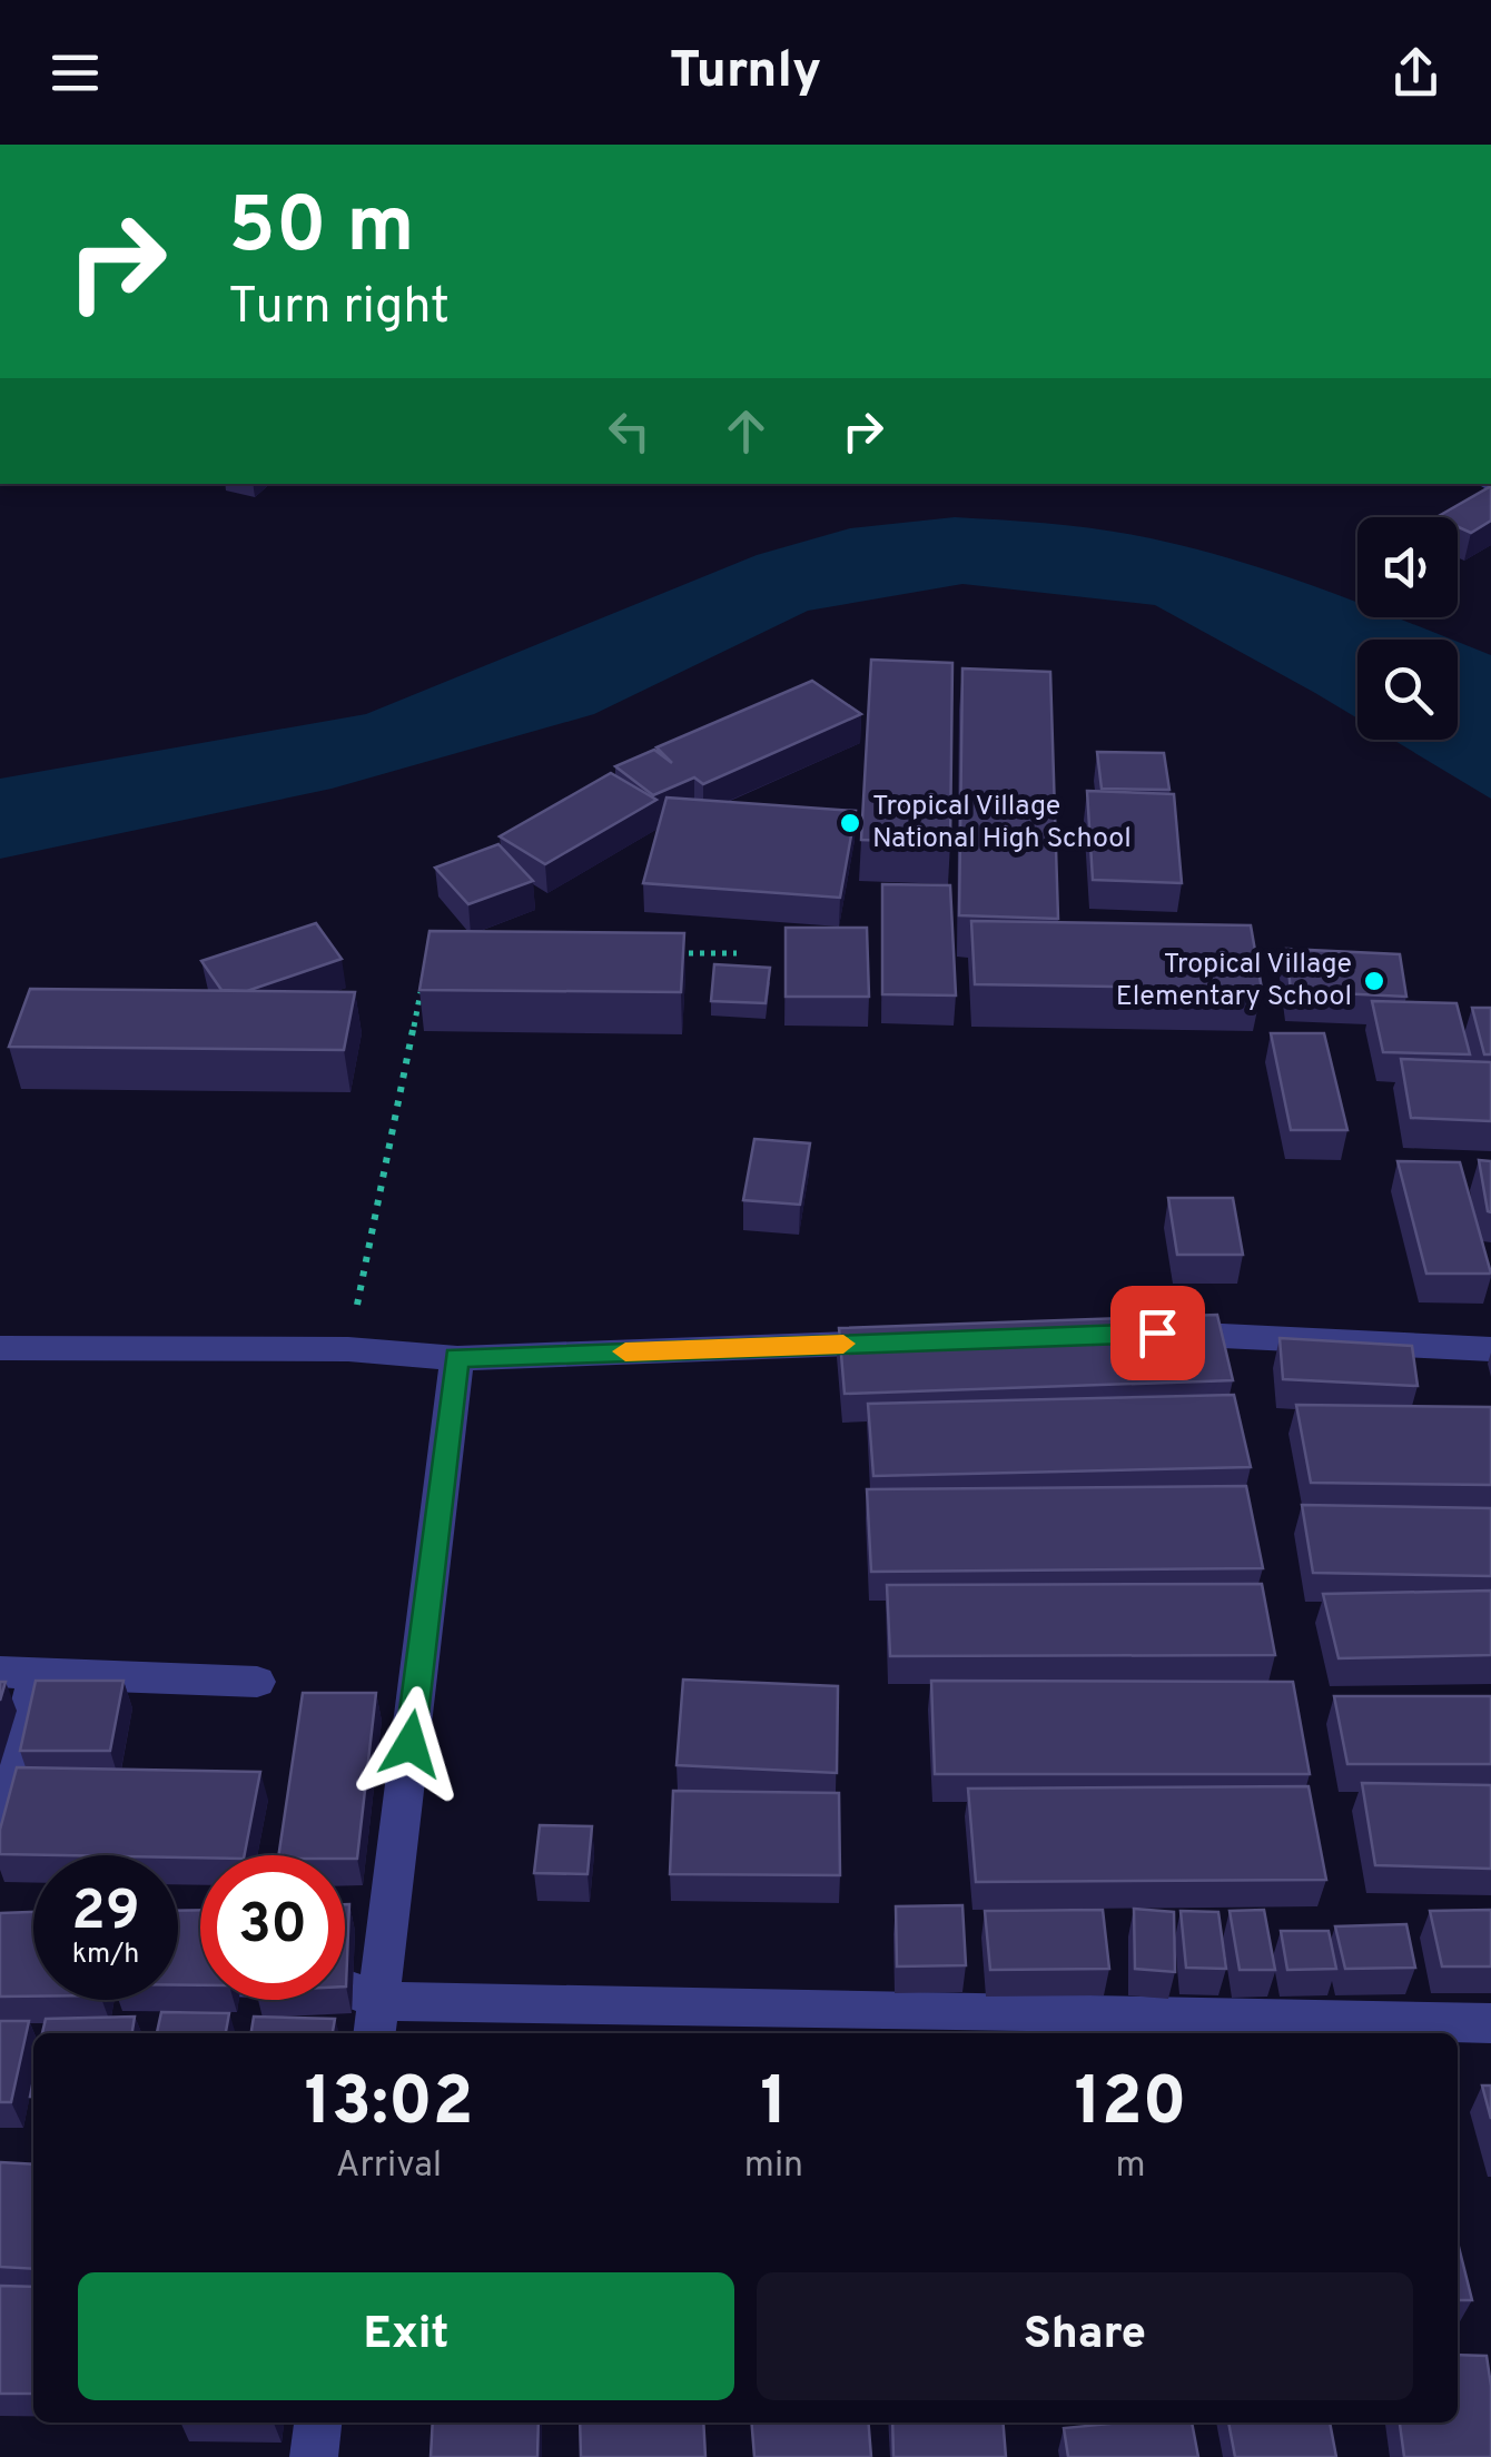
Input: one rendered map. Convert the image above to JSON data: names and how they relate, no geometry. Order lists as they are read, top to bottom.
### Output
{
  "places": ["Tropical Village National High School", "Tropical Village Elementary School"],
  "page": {
    "header": "Turnly",
    "turn": ["50 m", "Turn right"],
    "speed": "29 km/h",
    "limit": "30",
    "eta": [
      "13:02",
      "Arrival",
      "1",
      "min",
      "120",
      "m"
    ],
    "buttons": ["Exit", "Share"]
  }
}
